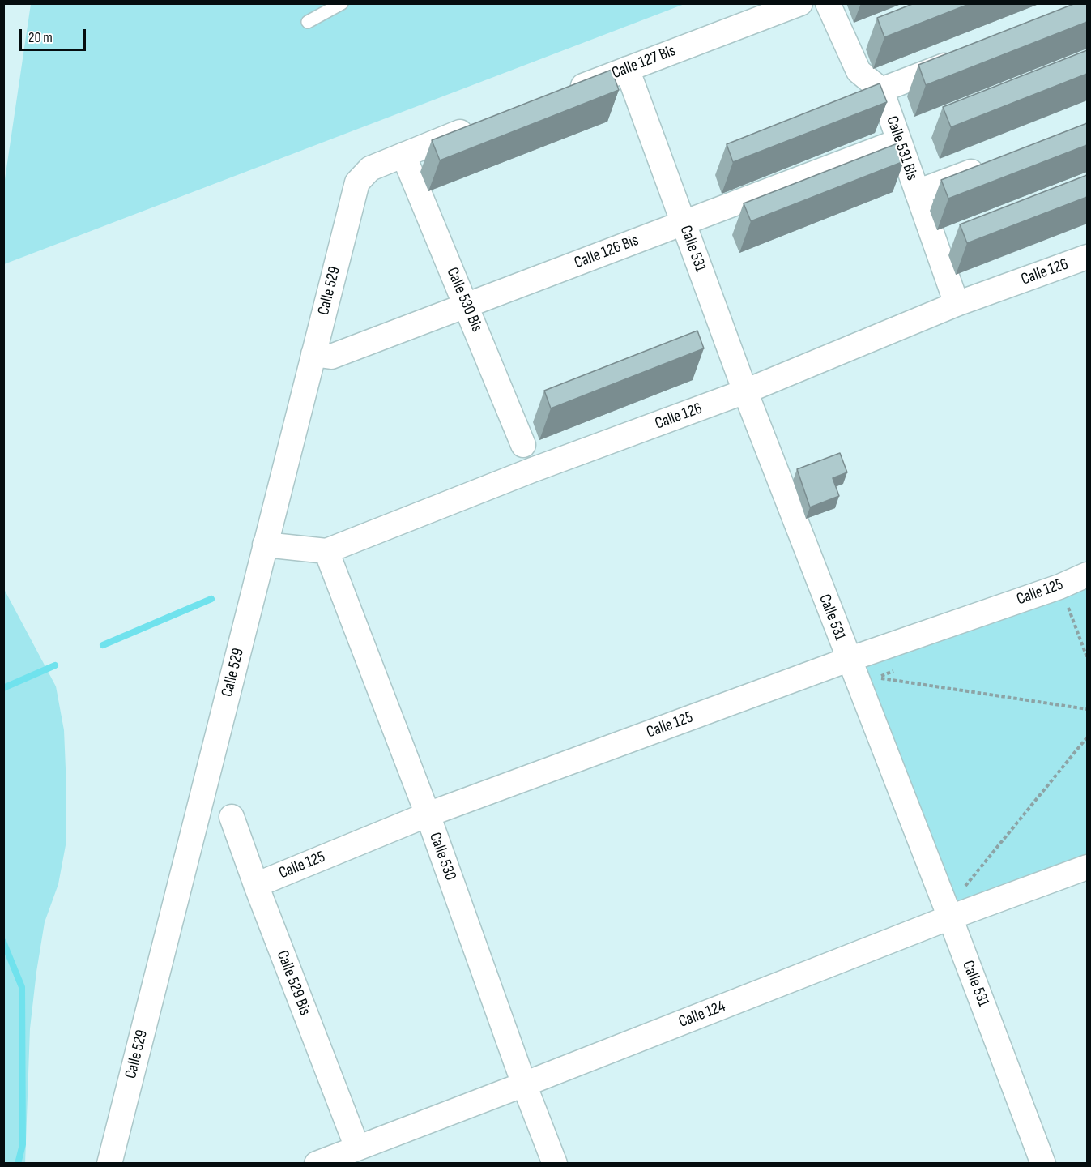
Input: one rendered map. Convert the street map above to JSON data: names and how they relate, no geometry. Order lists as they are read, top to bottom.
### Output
{
  "streets": {
    "street": [
      "Calle 127 Bis",
      "Calle 531 Bis",
      "Calle 531",
      "Calle 126 Bis",
      "Calle 126",
      "Calle 529",
      "Calle 530 Bis",
      "Calle 125",
      "Calle 530",
      "Calle 529 Bis",
      "Calle 124"
    ]
  },
  "crossings": [
    ["Calle 127 Bis", "Calle 531"],
    ["Calle 531 Bis", "Calle 126 Bis"],
    ["Calle 531 Bis", "Calle 126"],
    ["Calle 531", "Calle 126 Bis"],
    ["Calle 531", "Calle 126"],
    ["Calle 531", "Calle 125"],
    ["Calle 531", "Calle 124"],
    ["Calle 126 Bis", "Calle 529"],
    ["Calle 126 Bis", "Calle 530 Bis"],
    ["Calle 126", "Calle 529"],
    ["Calle 126", "Calle 530"],
    ["Calle 529", "Calle 530 Bis"],
    ["Calle 125", "Calle 530"],
    ["Calle 125", "Calle 529 Bis"],
    ["Calle 530", "Calle 124"],
    ["Calle 529 Bis", "Calle 124"]
  ],
  "scale_bar": "20 m"
}
